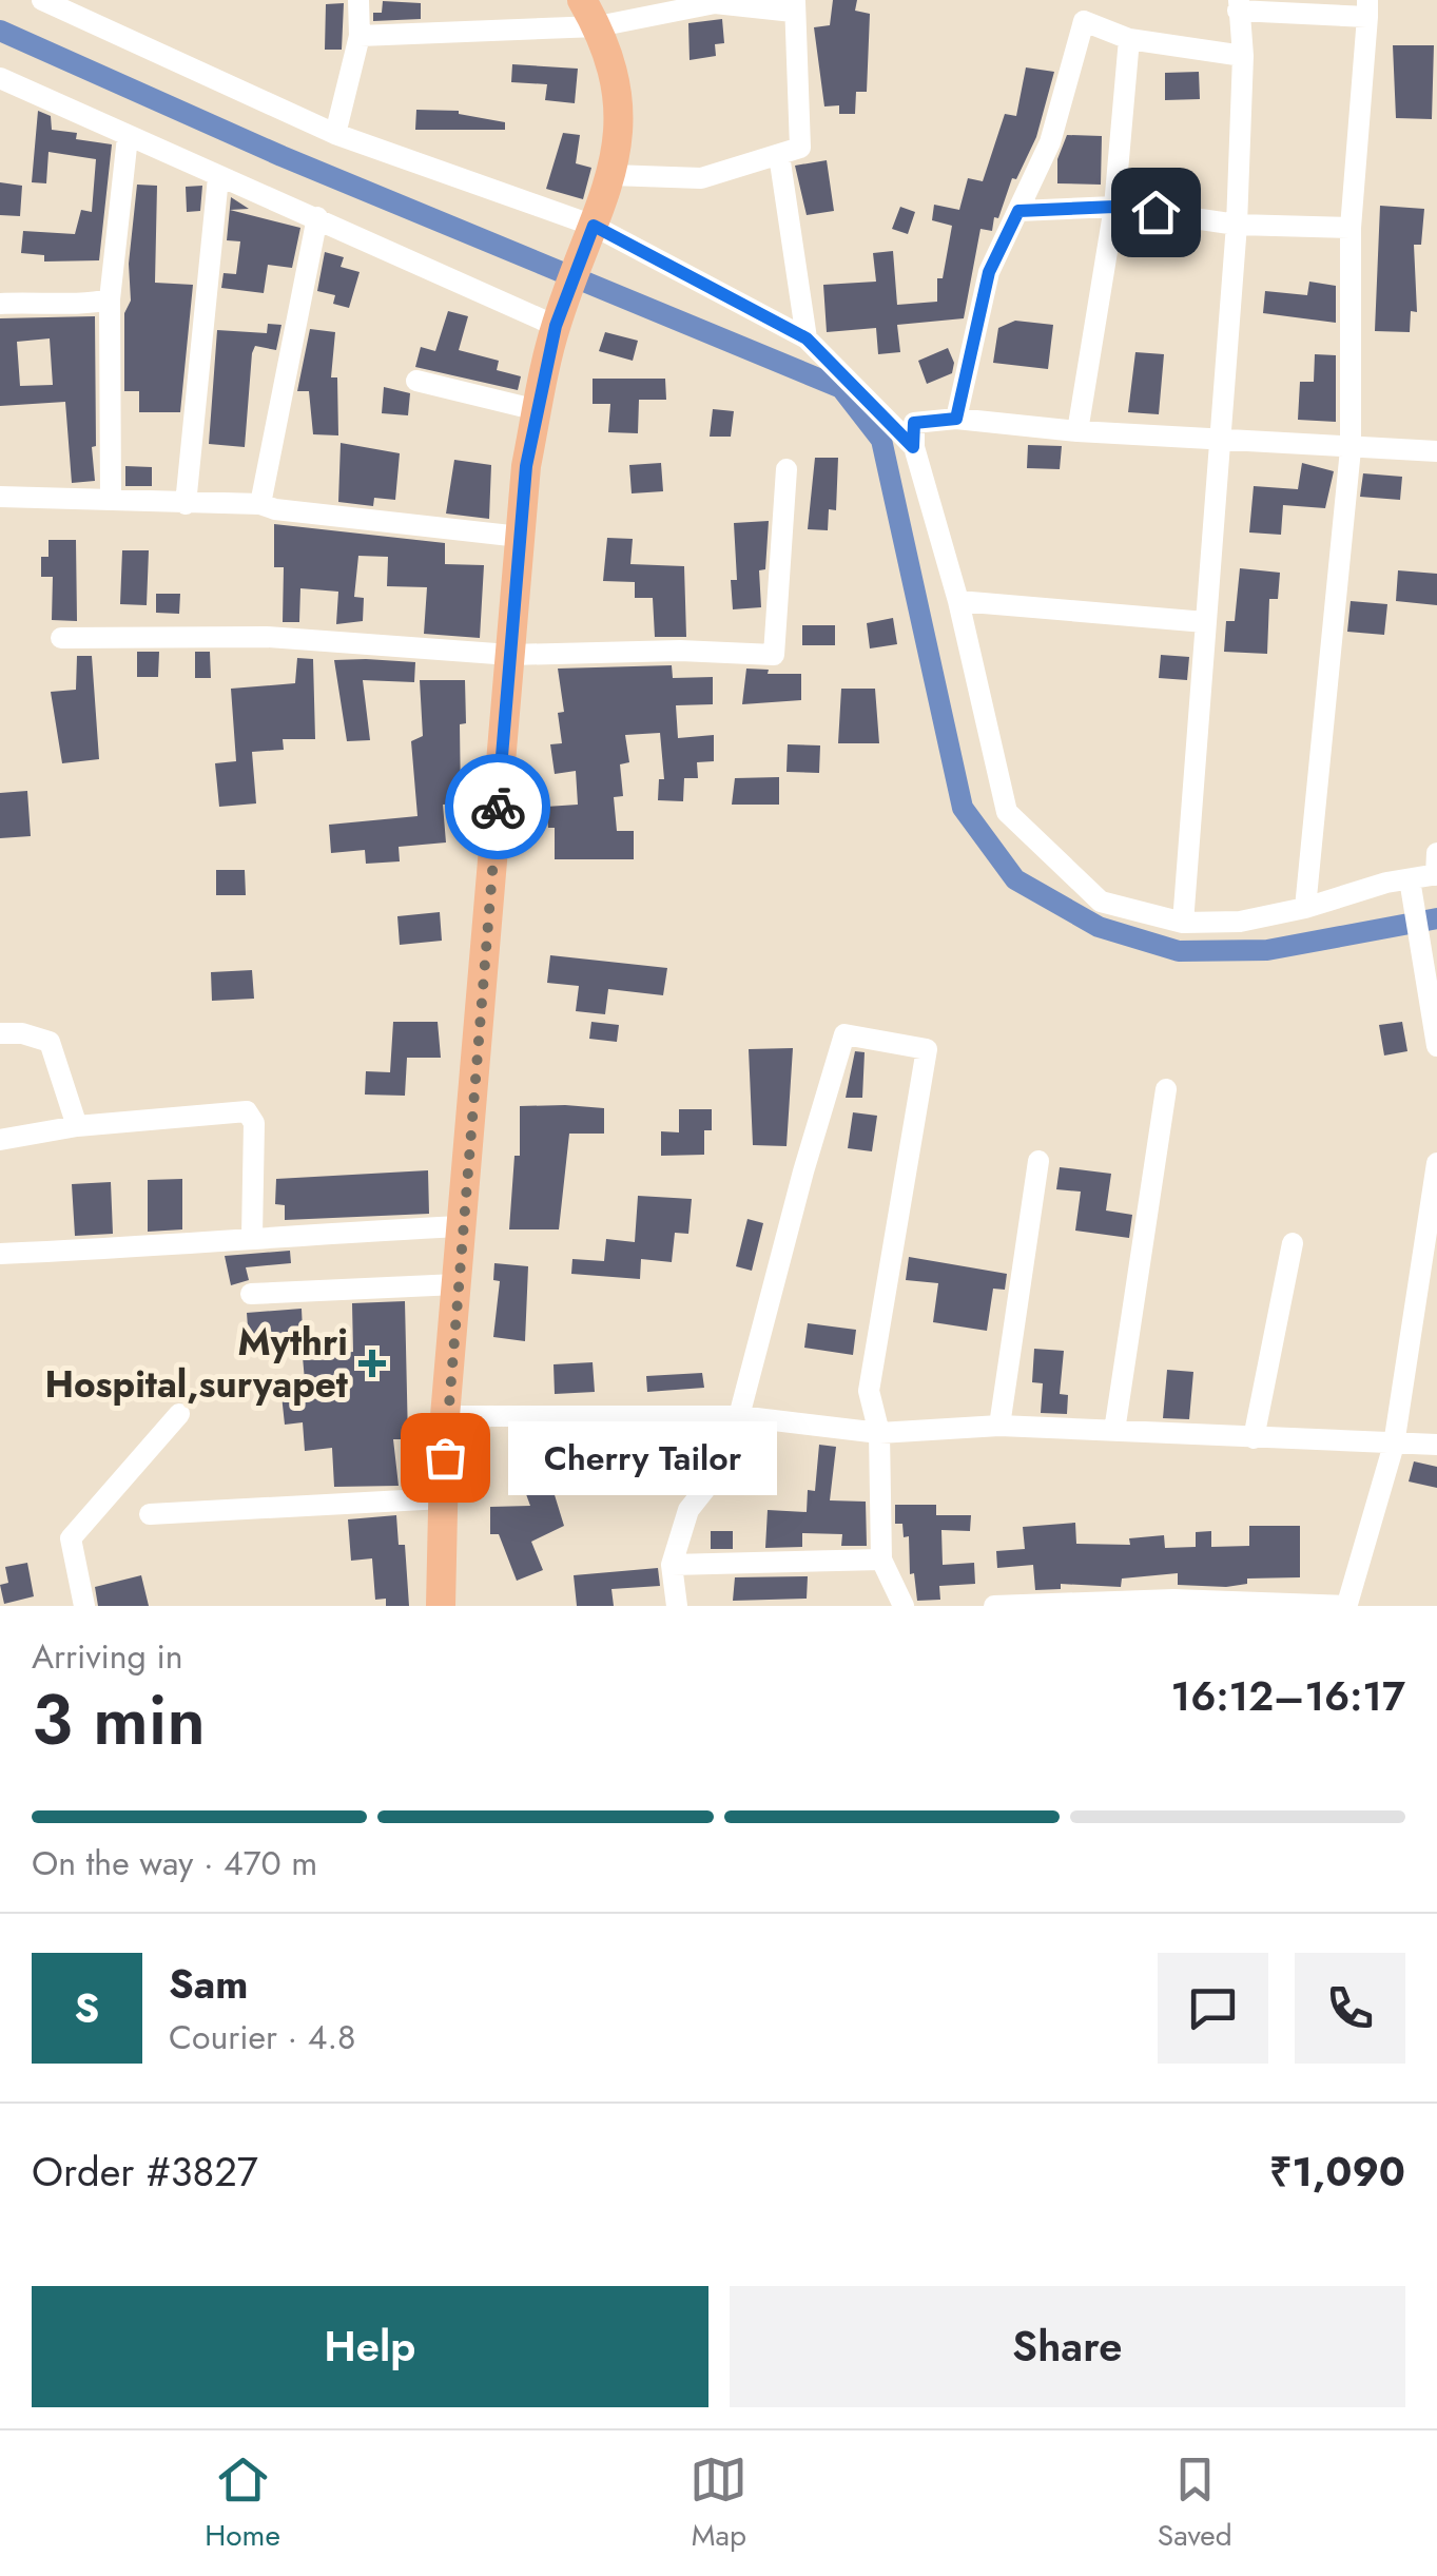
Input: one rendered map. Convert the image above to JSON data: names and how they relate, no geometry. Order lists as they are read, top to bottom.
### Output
{
  "places": {
    "health": ["Mythri Hospital,suryapet"],
    "other": ["Cherry Tailor"]
  },
  "page": {
    "bubble": "Cherry Tailor",
    "heading": ["3 min", "Arriving in", "16:12–16:17"],
    "panel": [
      "Sam",
      "Courier · 4.8",
      "Order #3827",
      "₹1,090"
    ],
    "bar": "On the way · 470 m",
    "round": "S",
    "buttons": ["Help", "Share"],
    "tabs": ["Home", "Map", "Saved"]
  }
}
